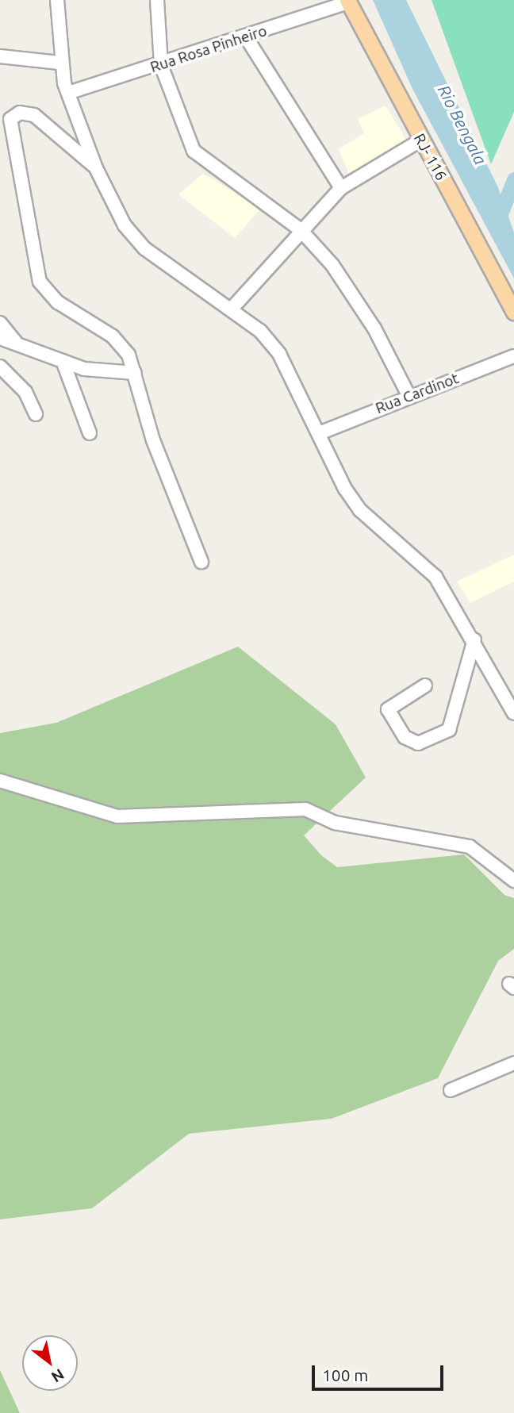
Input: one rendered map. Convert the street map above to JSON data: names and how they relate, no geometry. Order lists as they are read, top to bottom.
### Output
{
  "streets": {
    "main road": ["RJ- 116"],
    "street": ["Rua Rosa Pinheiro", "Rua Cardinot"]
  },
  "crossings": [
    ["Rua Rosa Pinheiro", "RJ- 116"]
  ],
  "water": ["Rio Bengala"],
  "scale_bar": "100 m",
  "north": "bottom right"
}
